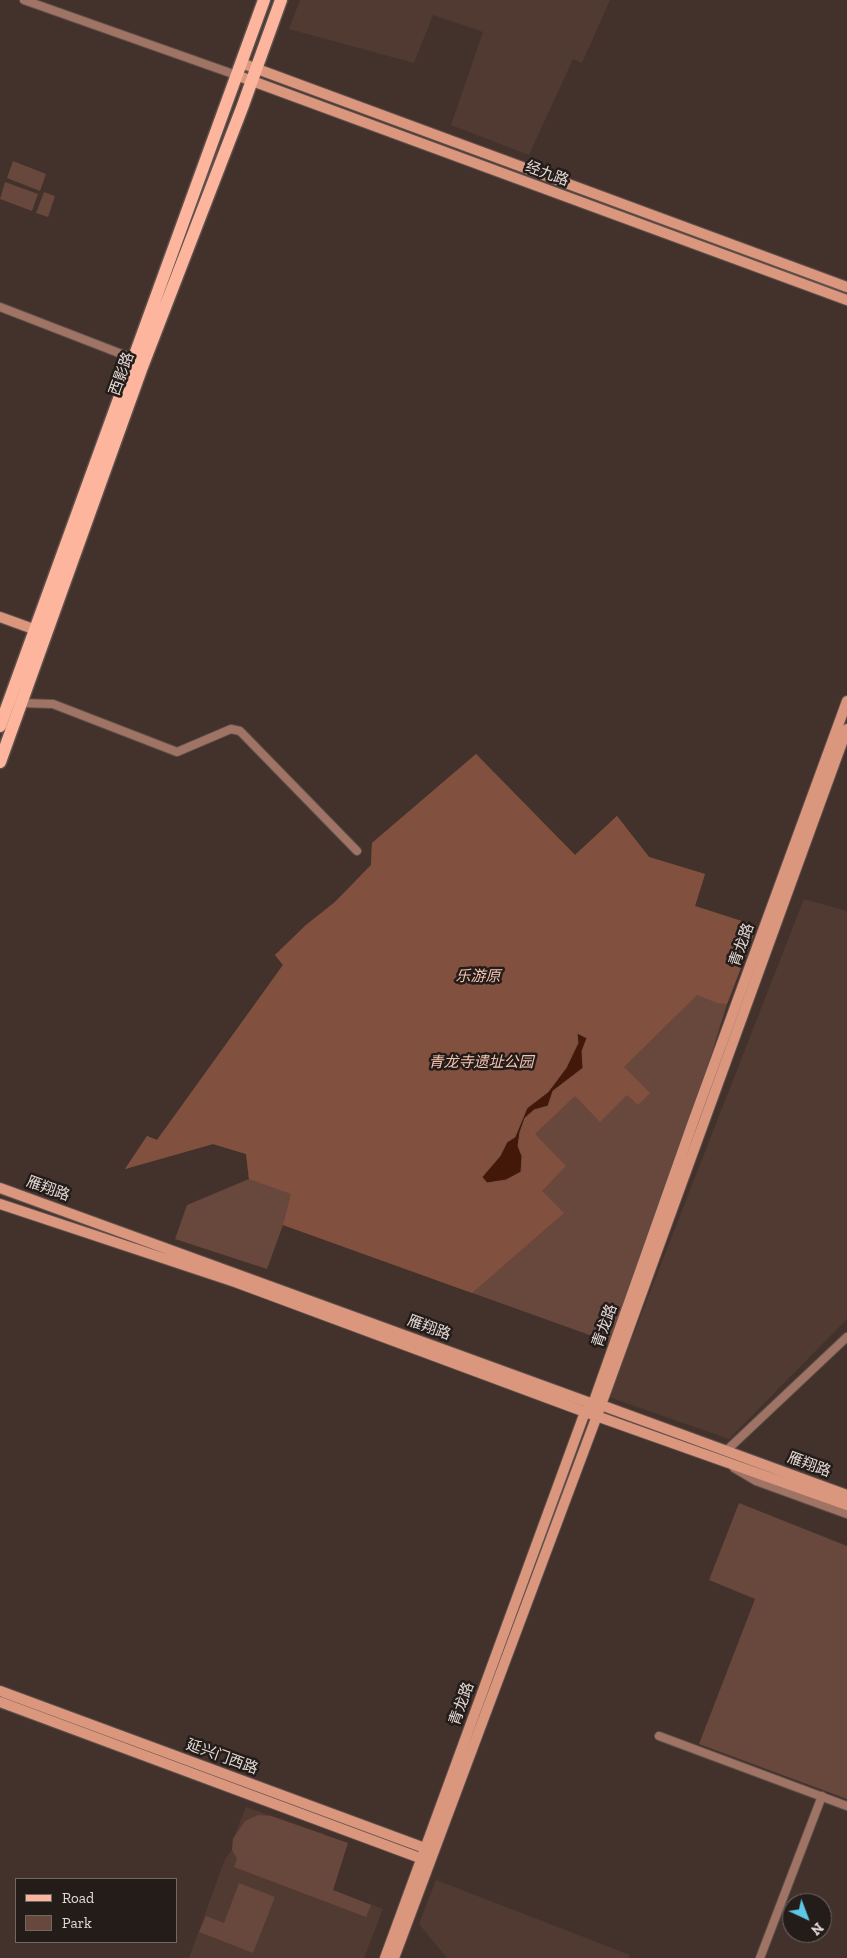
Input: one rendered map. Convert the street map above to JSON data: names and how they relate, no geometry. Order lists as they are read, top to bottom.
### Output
{
  "streets": {
    "main road": ["西影路"],
    "street": [
      "经九路",
      "青龙路",
      "雁翔路",
      "延兴门西路"
    ]
  },
  "crossings": [
    ["经九路", "西影路"],
    ["青龙路", "雁翔路"],
    ["青龙路", "延兴门西路"]
  ],
  "parks": ["乐游原", "青龙寺遗址公园"],
  "legend": ["Road", "Park"],
  "north": "bottom right"
}
